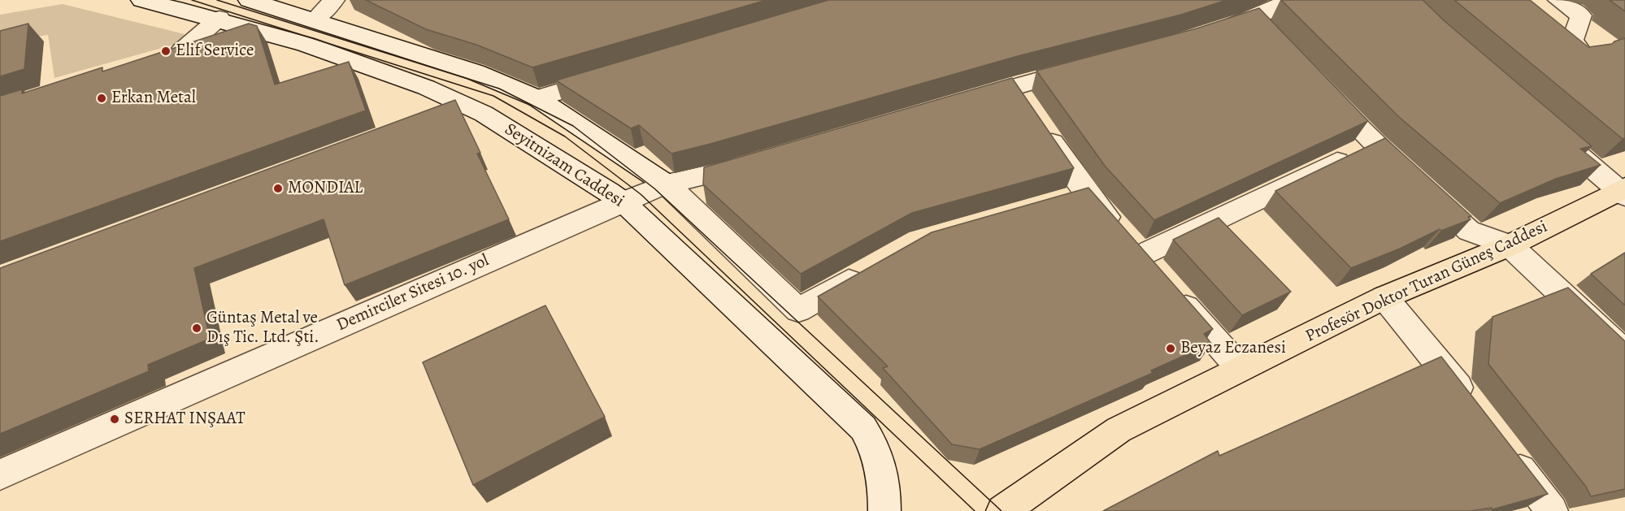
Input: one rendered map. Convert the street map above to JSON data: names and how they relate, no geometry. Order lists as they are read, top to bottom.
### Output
{
  "streets": {
    "main road": ["Profesör Doktor Turan Güneş Caddesi"],
    "street": ["Seyitnizam Caddesi", "Demirciler Sitesi 10. yol"]
  },
  "crossings": [
    ["Seyitnizam Caddesi", "Demirciler Sitesi 10. yol"]
  ],
  "places": [
    "Elif Service",
    "Erkan Metal",
    "MONDIAL",
    "Güntaş Metal ve Dış Tic. Ltd. Şti.",
    "Beyaz Eczanesi",
    "SERHAT INŞAAT"
  ]
}
